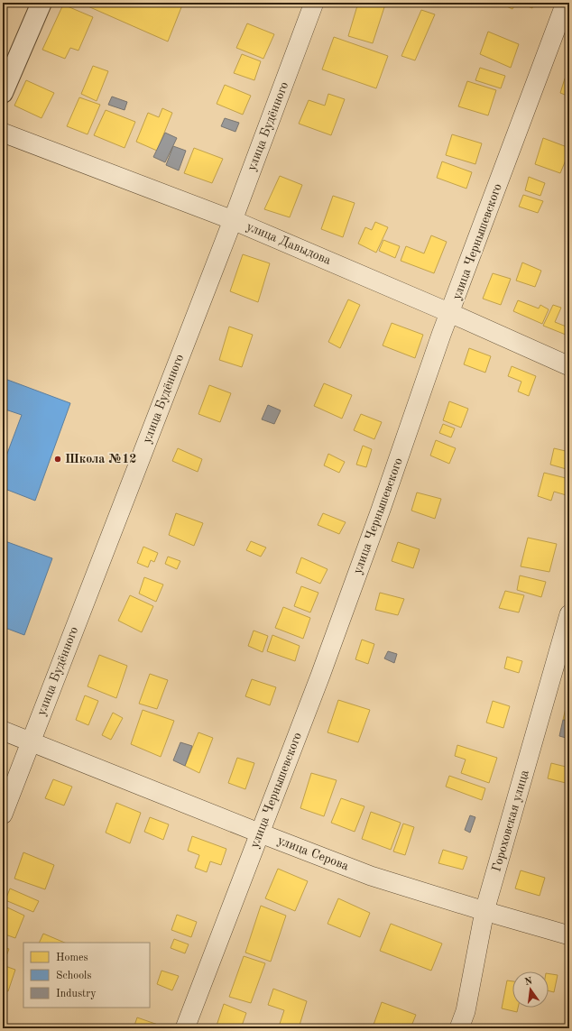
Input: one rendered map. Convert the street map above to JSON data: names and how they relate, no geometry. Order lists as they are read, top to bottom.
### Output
{
  "streets": {
    "street": [
      "улица Будённого",
      "улица Чернышевского",
      "улица Давыдова",
      "Гороховская улица",
      "улица Серова"
    ]
  },
  "crossings": [
    ["улица Будённого", "улица Давыдова"],
    ["улица Будённого", "улица Серова"],
    ["улица Чернышевского", "улица Давыдова"],
    ["улица Чернышевского", "улица Серова"],
    ["Гороховская улица", "улица Серова"]
  ],
  "places": ["Школа №12"],
  "legend": ["Homes", "Schools", "Industry"],
  "north": "top"
}
